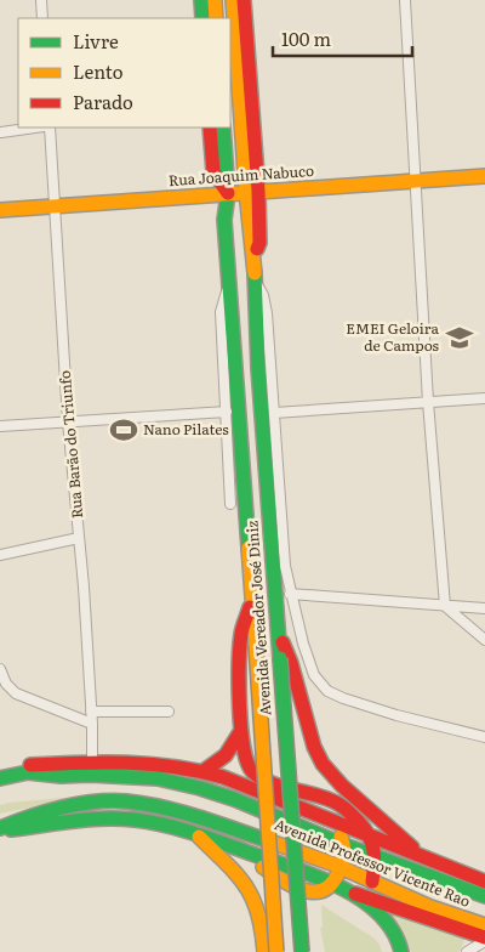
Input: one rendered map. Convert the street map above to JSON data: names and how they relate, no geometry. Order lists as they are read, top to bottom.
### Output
{
  "streets": {
    "main road": ["Rua Joaquim Nabuco", "Avenida Vereador José Diniz", "Avenida Professor Vicente Rao"],
    "street": ["Rua Barão do Triunfo"]
  },
  "crossings": [
    ["Rua Joaquim Nabuco", "Rua Barão do Triunfo"],
    ["Rua Joaquim Nabuco", "Avenida Vereador José Diniz"],
    ["Rua Barão do Triunfo", "Avenida Professor Vicente Rao"]
  ],
  "places": {
    "school or university": ["EMEI Geloira de Campos"],
    "sports": ["Nano Pilates"]
  },
  "legend": ["Livre", "Lento", "Parado"],
  "scale_bar": "100 m"
}
